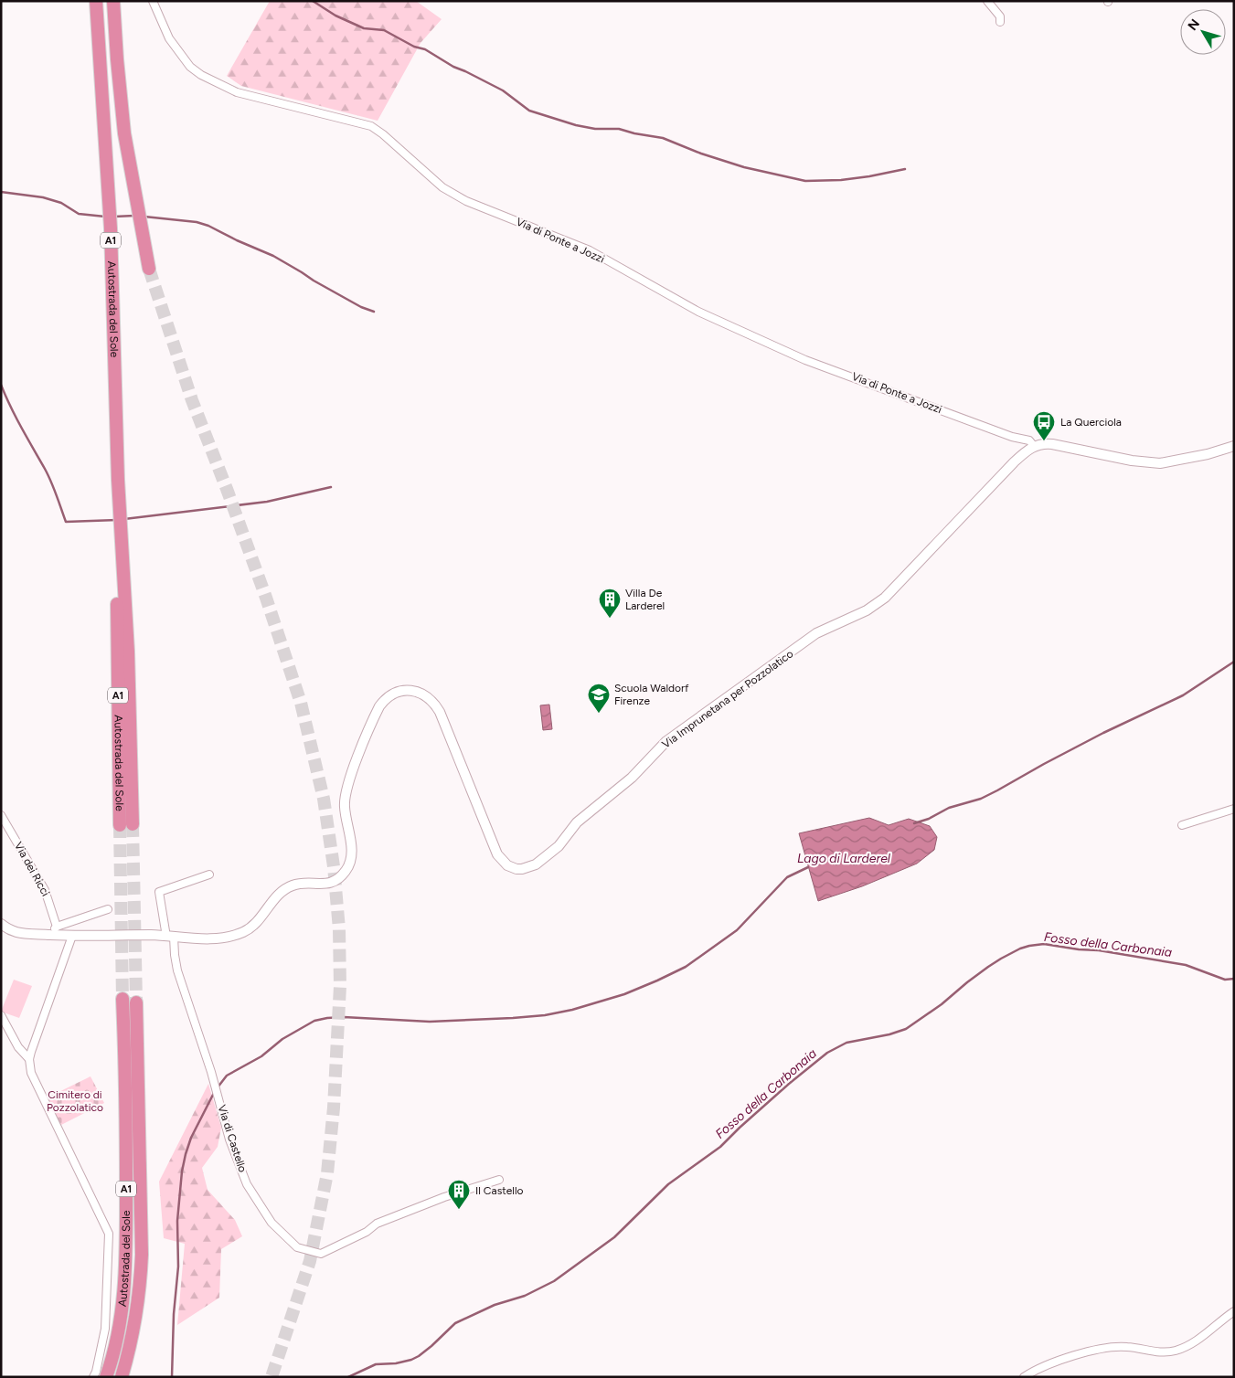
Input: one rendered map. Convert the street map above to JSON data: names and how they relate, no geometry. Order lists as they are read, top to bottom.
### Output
{
  "streets": {
    "highway": ["A1", "Autostrada del Sole"],
    "main road": ["Via Imprunetana per Pozzolatico"],
    "street": ["Via di Ponte a Jozzi", "Via dei Ricci", "Via di Castello"]
  },
  "crossings": [
    ["Via di Ponte a Jozzi", "Via Imprunetana per Pozzolatico"],
    ["Via Imprunetana per Pozzolatico", "Via dei Ricci"],
    ["Via Imprunetana per Pozzolatico", "Via di Castello"]
  ],
  "water": ["Lago di Larderel", "Fosso della Carbonaia"],
  "parks": ["Cimitero di Pozzolatico"],
  "places": {
    "bus stop": ["La Querciola"],
    "building": ["Villa De Larderel", "Il Castello"],
    "school or university": ["Scuola Waldorf Firenze"]
  },
  "north": "top left"
}
